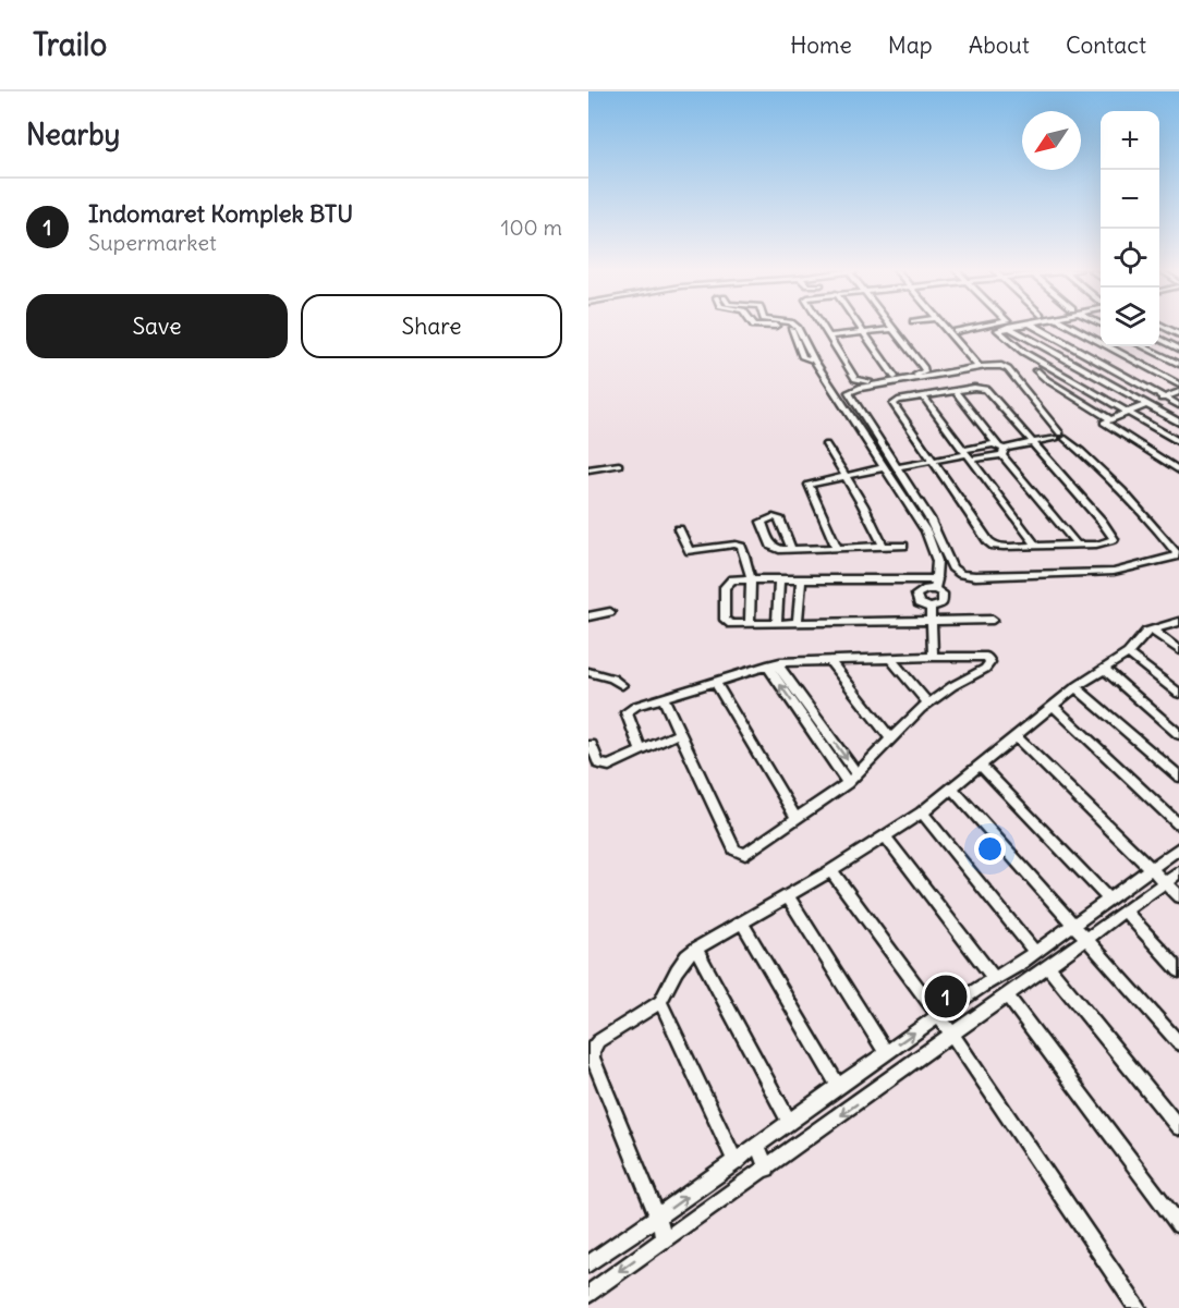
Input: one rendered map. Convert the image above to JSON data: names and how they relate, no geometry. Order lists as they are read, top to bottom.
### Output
{
  "north": "bottom left",
  "page": {
    "header": "Trailo",
    "nav": [
      "Home",
      "Map",
      "About",
      "Contact"
    ],
    "heading": "Nearby",
    "map_buttons": ["+", "−"],
    "list": [
      {
        "mark": "1",
        "name": "Indomaret Komplek BTU",
        "note": "Supermarket",
        "value": "100 m"
      }
    ],
    "buttons": ["Save", "Share"],
    "pins": "1"
  }
}
